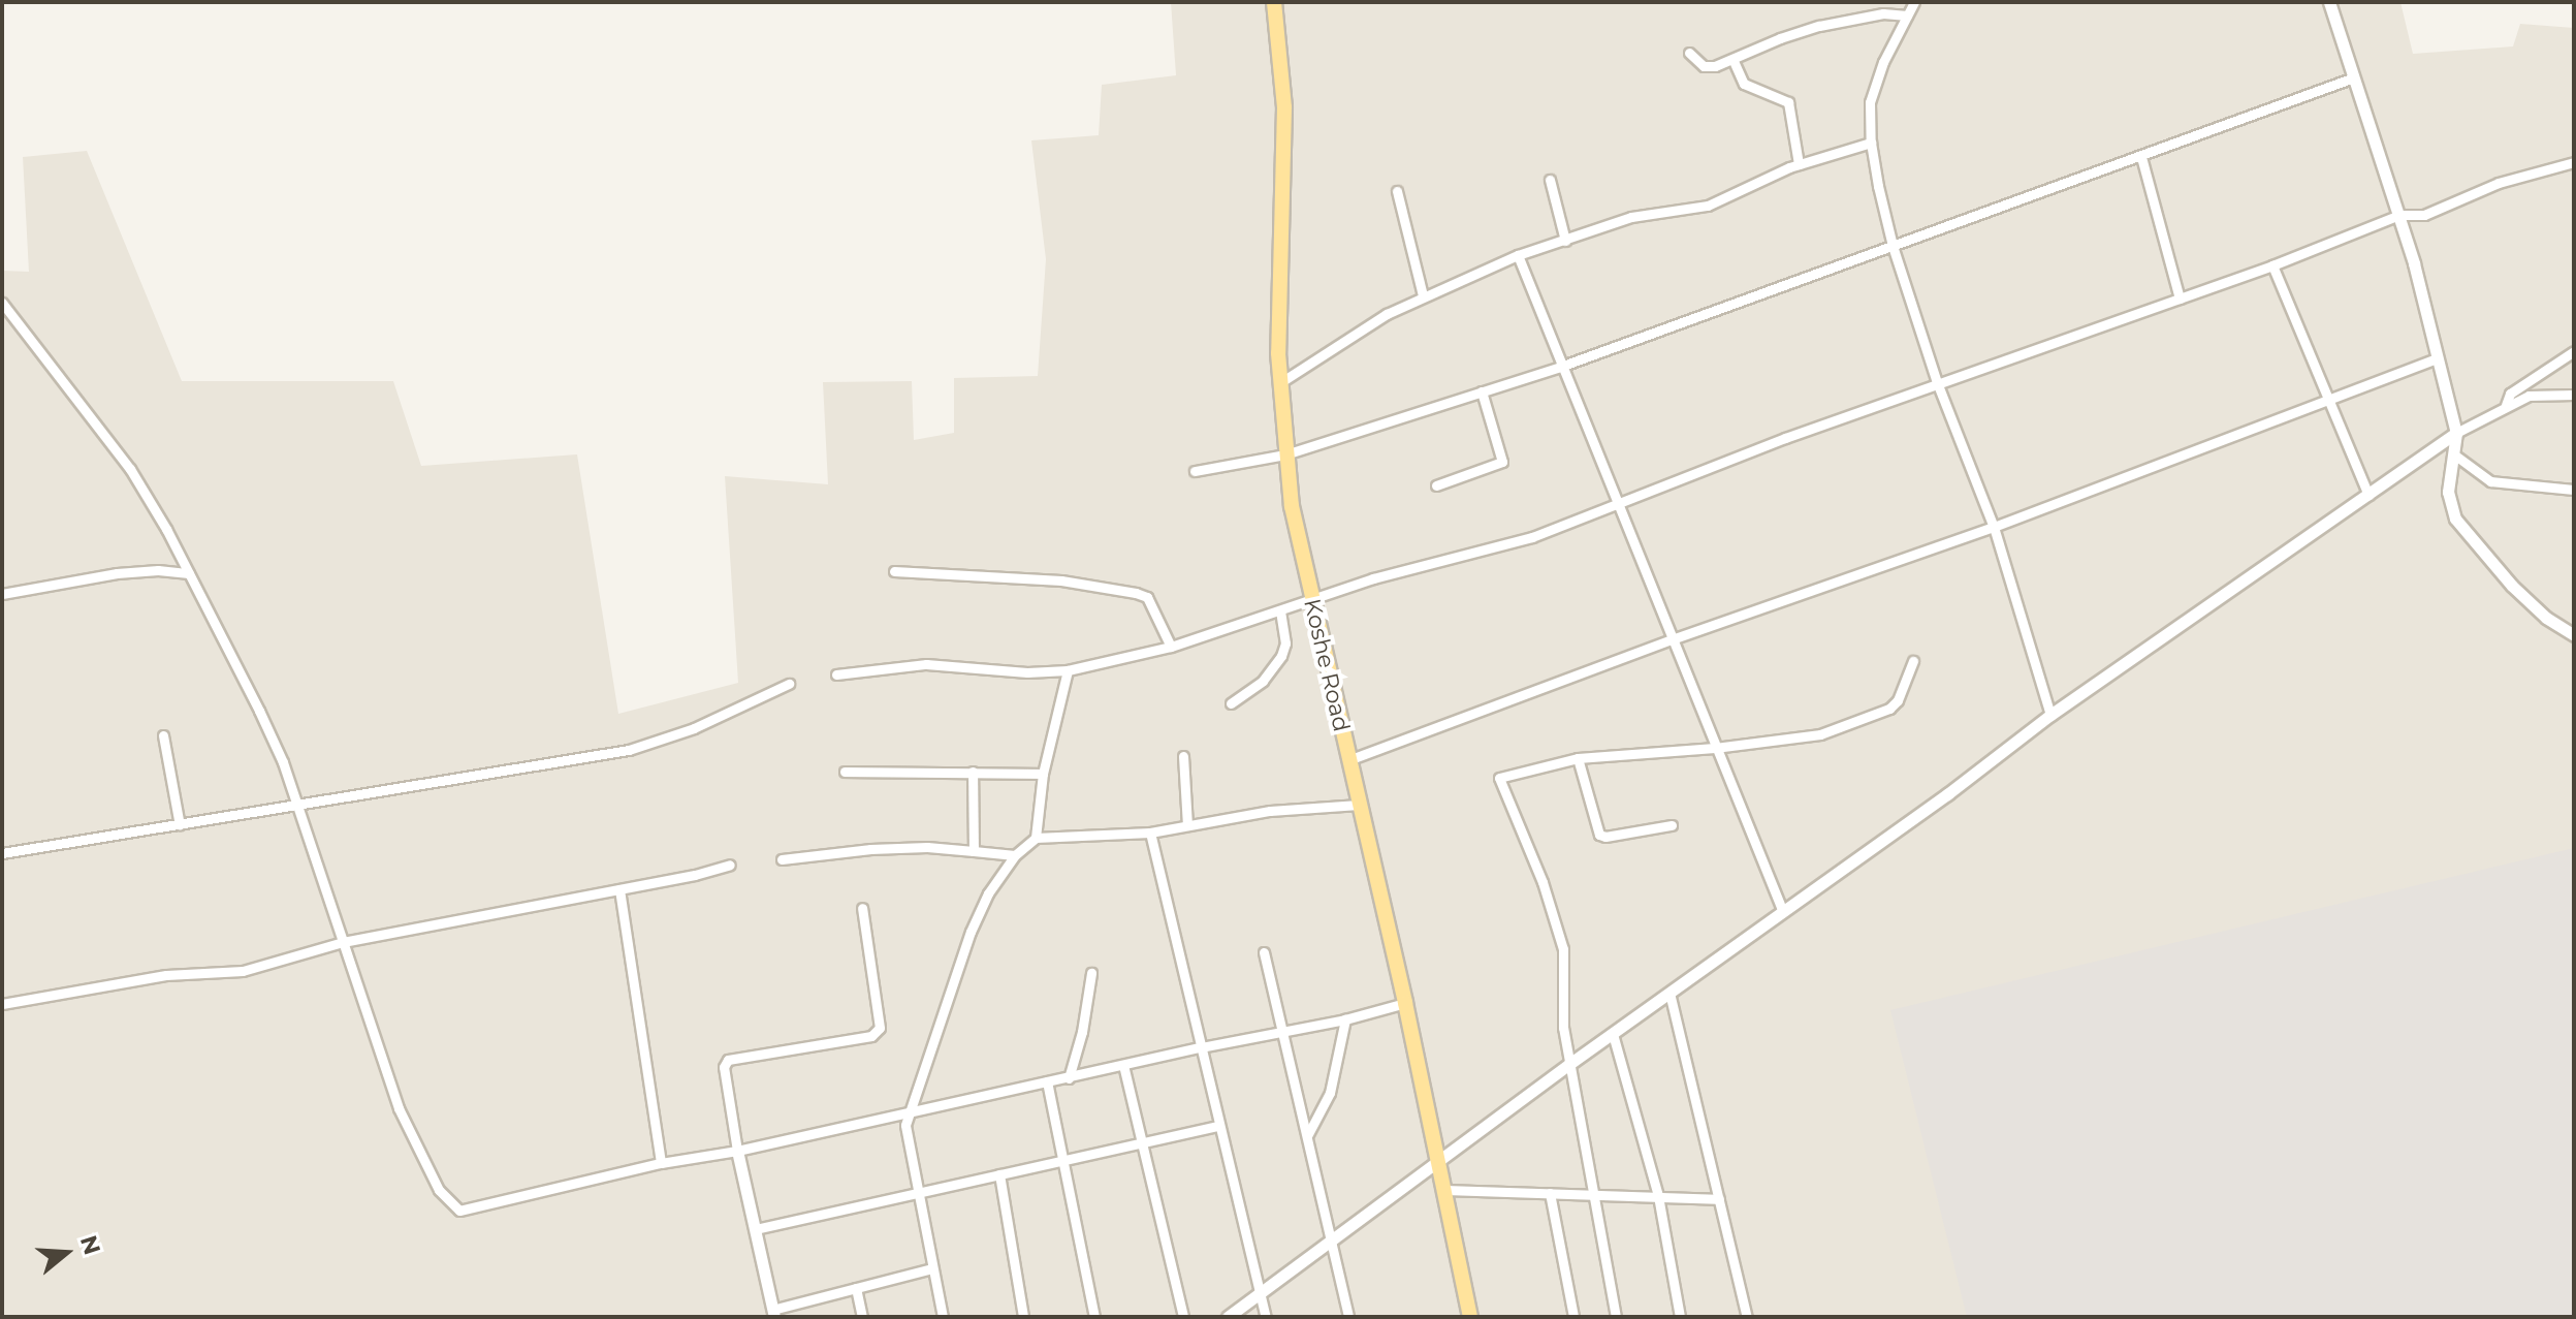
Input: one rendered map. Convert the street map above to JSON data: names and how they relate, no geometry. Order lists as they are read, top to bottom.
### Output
{
  "streets": {
    "main road": ["Koshe Road"]
  },
  "north": "right"
}
